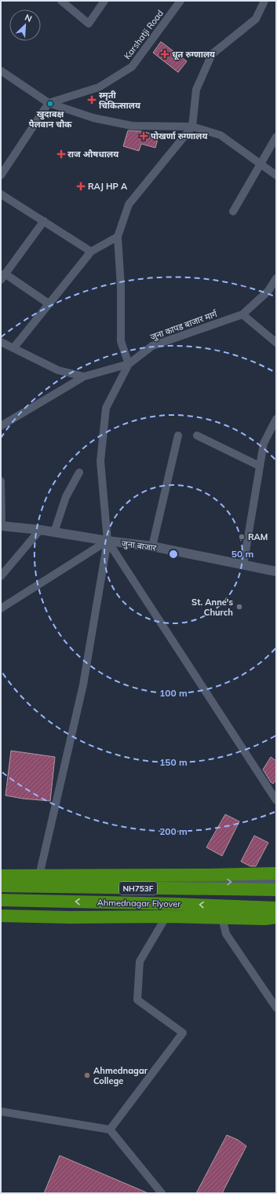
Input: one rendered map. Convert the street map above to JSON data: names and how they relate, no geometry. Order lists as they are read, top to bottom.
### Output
{
  "streets": {
    "highway": ["NH753F", "Ahmednagar Flyover"],
    "street": ["Karshatji Road", "जुना कापड बाजार मार्ग", "जुना बाजार"]
  },
  "places": {
    "health": [
      "धूत रुग्णालय",
      "स्मृती चिकित्सालय",
      "पोखर्णा रुग्णालय",
      "राज औषधालय",
      "RAJ HP A"
    ],
    "other": [
      "खुदाबक्ष पैलवान चौक",
      "RAM",
      "St. Anne's Church",
      "Ahmednagar College"
    ]
  },
  "north": "top right",
  "rings": [
    "50 m",
    "100 m",
    "150 m",
    "200 m"
  ]
}
